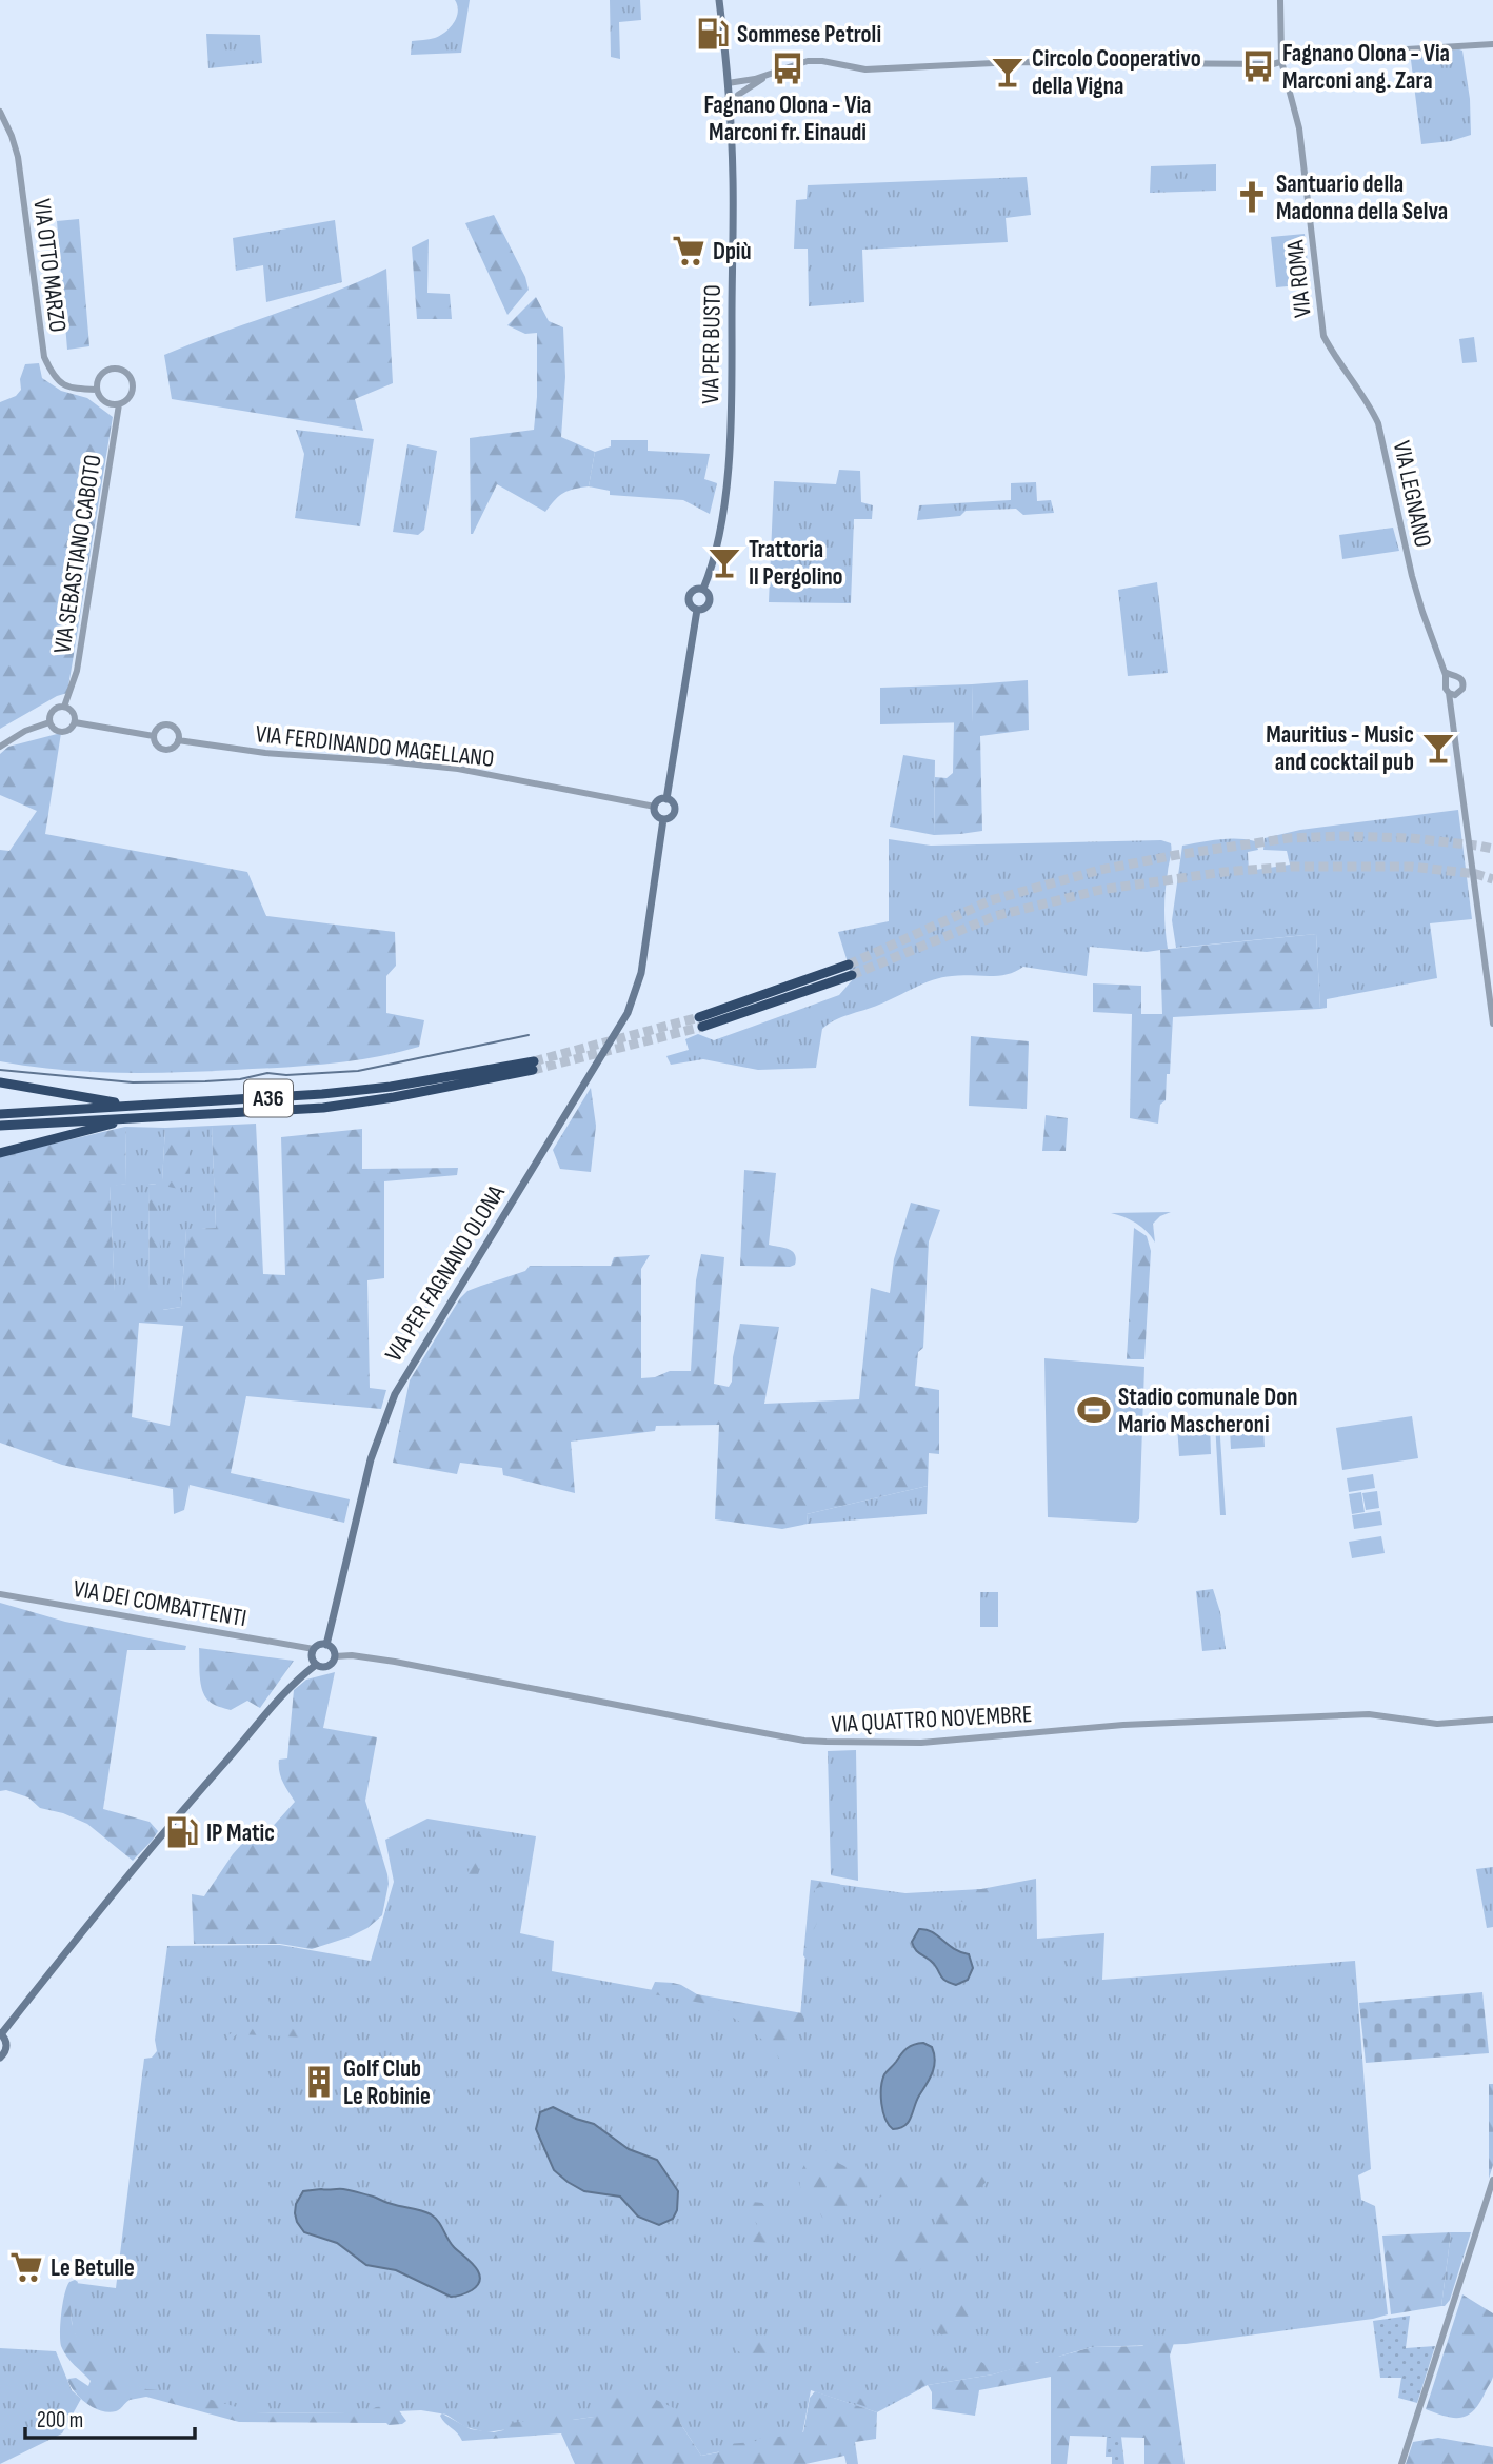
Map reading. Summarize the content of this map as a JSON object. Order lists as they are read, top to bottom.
{
  "streets": {
    "highway": ["A36"],
    "main road": ["VIA PER BUSTO", "VIA PER FAGNANO OLONA"],
    "street": [
      "VIA OTTO MARZO",
      "VIA ROMA",
      "VIA LEGNANO",
      "VIA SEBASTIANO CABOTO",
      "VIA FERDINANDO MAGELLANO",
      "VIA DEI COMBATTENTI",
      "VIA QUATTRO NOVEMBRE"
    ]
  },
  "crossings": [
    ["VIA OTTO MARZO", "VIA SEBASTIANO CABOTO"],
    ["VIA ROMA", "VIA LEGNANO"],
    ["VIA PER BUSTO", "VIA FERDINANDO MAGELLANO"],
    ["VIA PER BUSTO", "VIA PER FAGNANO OLONA"],
    ["VIA SEBASTIANO CABOTO", "VIA FERDINANDO MAGELLANO"],
    ["VIA PER FAGNANO OLONA", "VIA DEI COMBATTENTI"],
    ["VIA PER FAGNANO OLONA", "VIA QUATTRO NOVEMBRE"],
    ["VIA DEI COMBATTENTI", "VIA QUATTRO NOVEMBRE"]
  ],
  "places": {
    "fuel station": ["Sommese Petroli", "IP Matic"],
    "bus stop": ["Fagnano Olona - Via Marconi ang. Zara", "Fagnano Olona - Via Marconi fr. Einaudi"],
    "bar": ["Circolo Cooperativo della Vigna", "Trattoria Il Pergolino", "Mauritius - Music and cocktail pub"],
    "church": ["Santuario della Madonna della Selva"],
    "supermarket": ["Dpiù", "Le Betulle"],
    "sports": ["Stadio comunale Don Mario Mascheroni"],
    "building": ["Golf Club Le Robinie"]
  },
  "scale_bar": "200 m"
}
